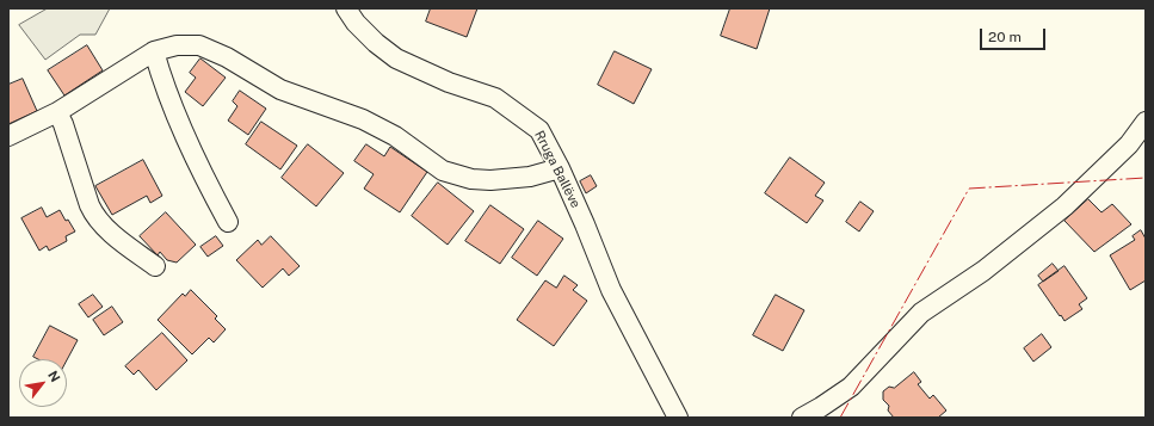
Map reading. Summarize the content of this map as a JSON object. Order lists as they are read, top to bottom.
{
  "streets": {
    "street": ["Rruga Ballëve"]
  },
  "scale_bar": "20 m",
  "north": "top right"
}
